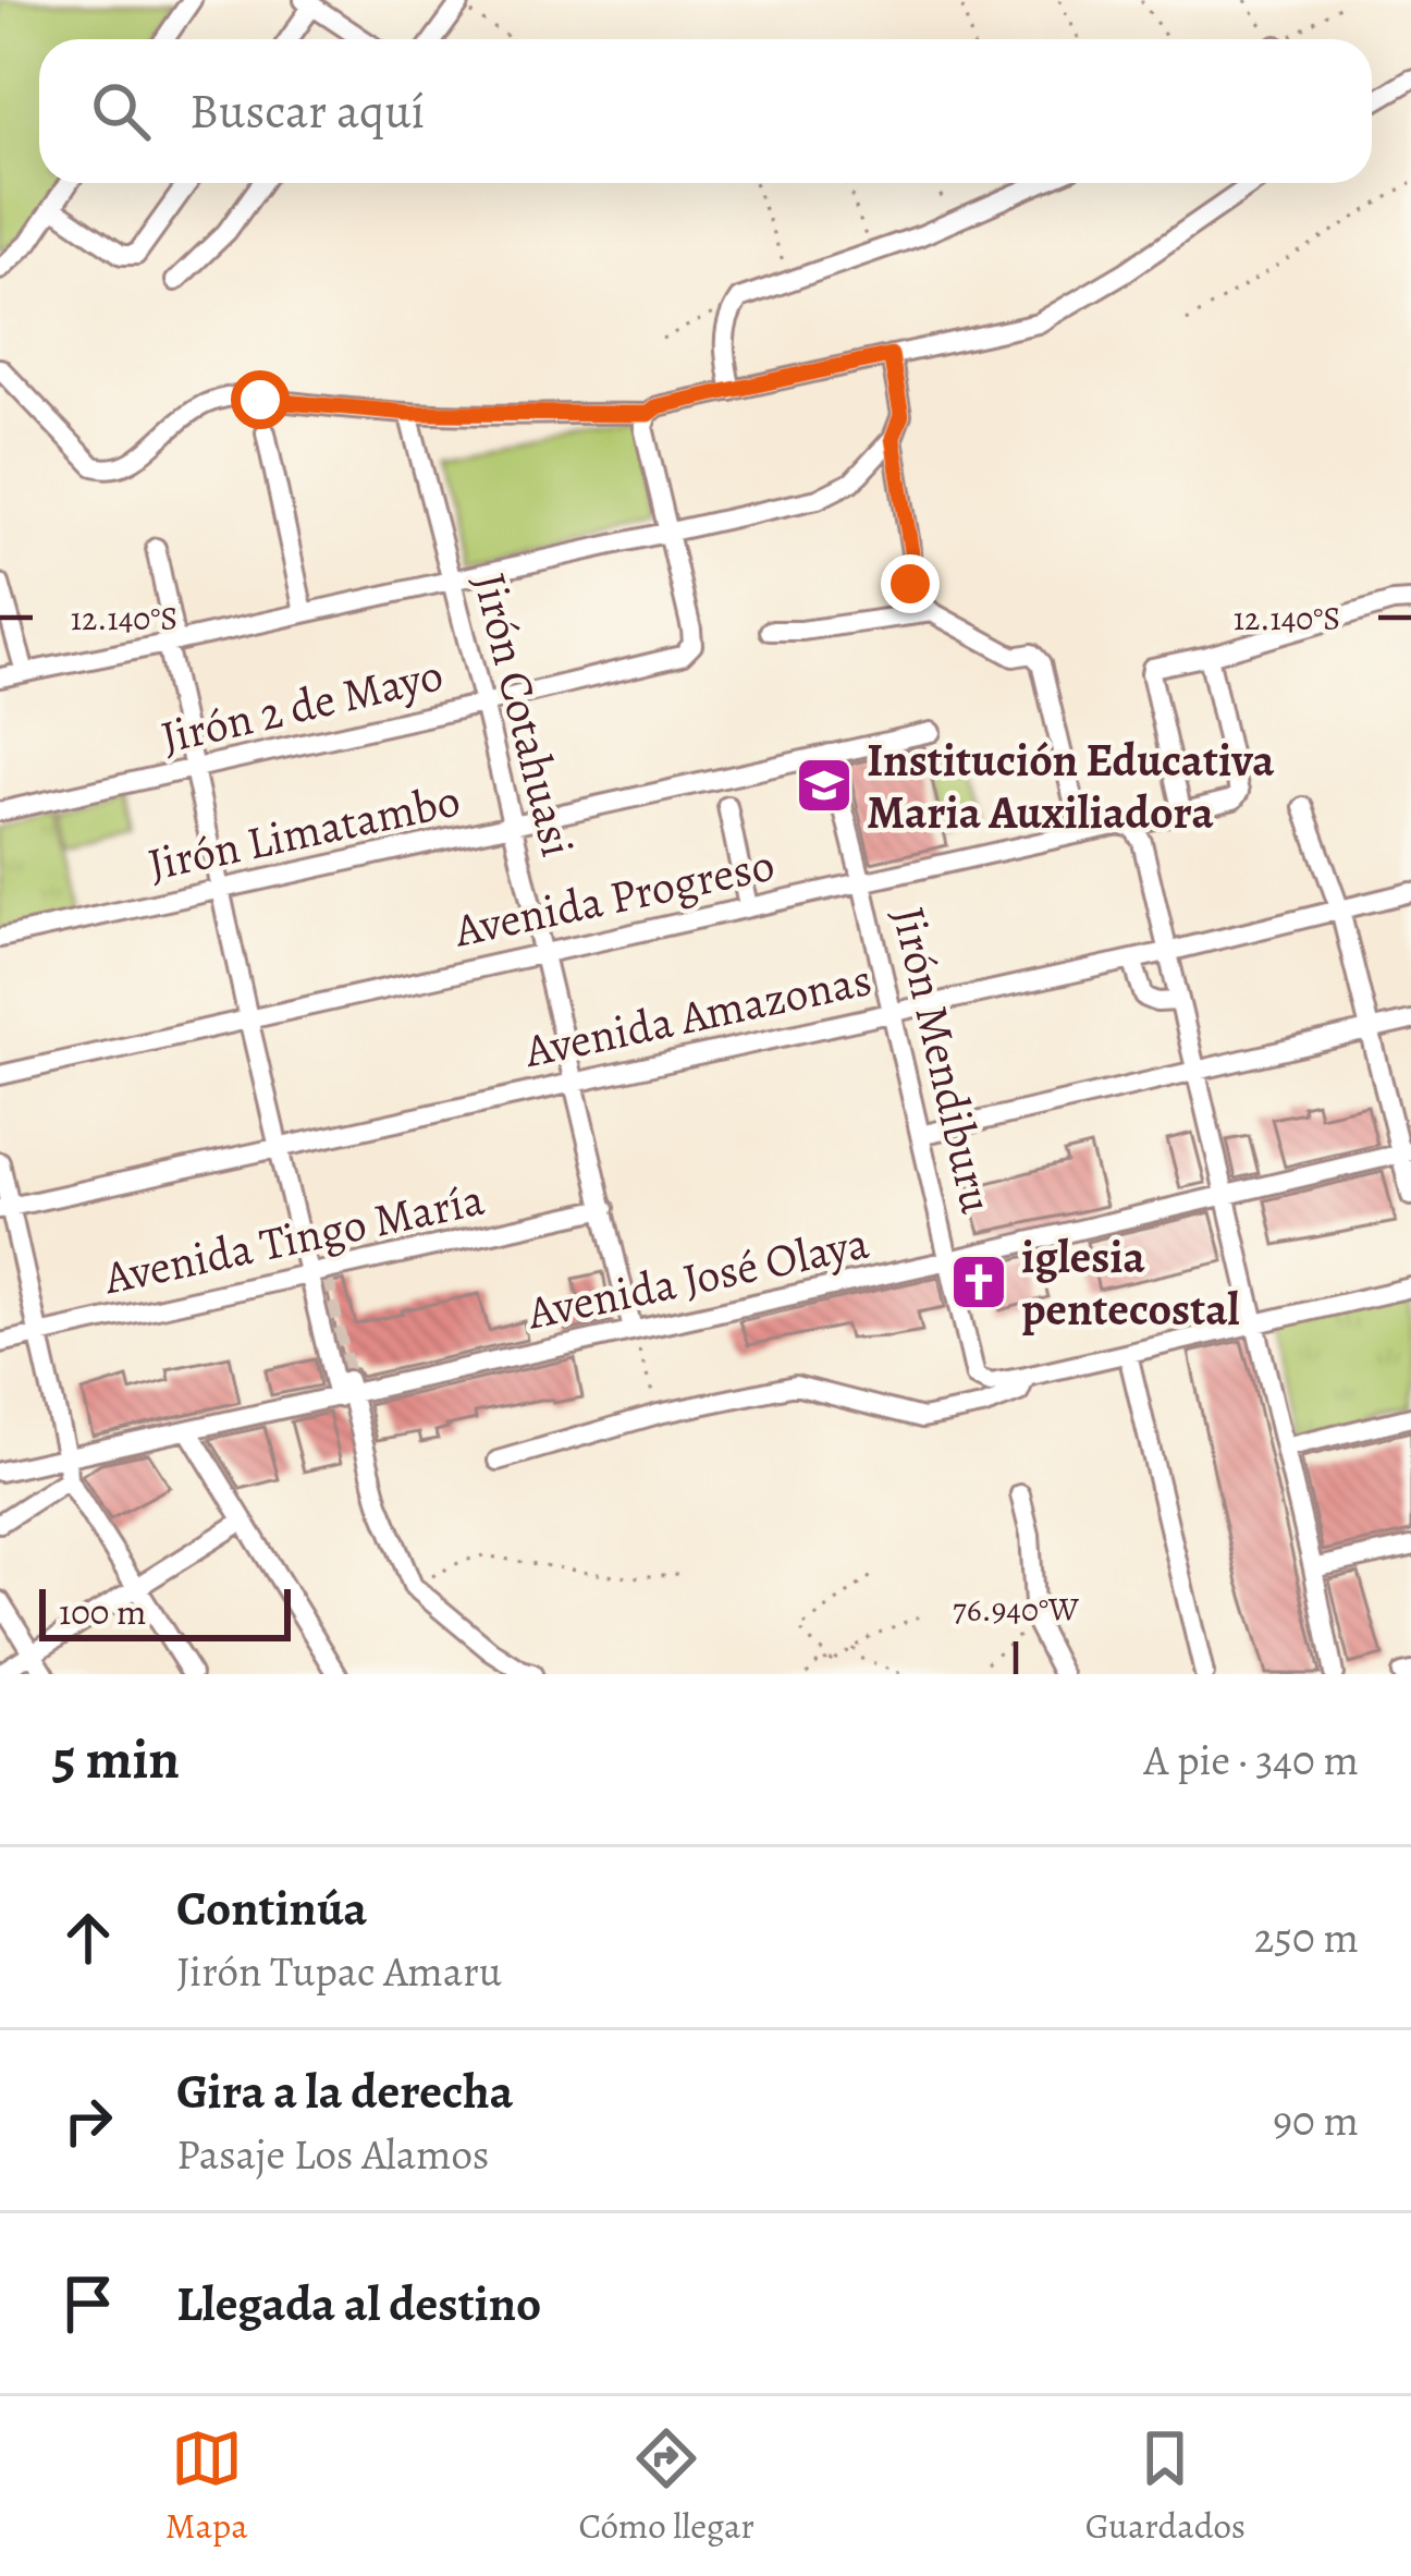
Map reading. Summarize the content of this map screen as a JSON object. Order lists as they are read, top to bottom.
{
  "streets": {
    "street": [
      "Jirón 2 de Mayo",
      "Jirón Cotahuasi",
      "Jirón Limatambo",
      "Avenida Progreso",
      "Avenida Amazonas",
      "Jirón Mendiburu",
      "Avenida Tingo María",
      "Avenida José Olaya"
    ]
  },
  "crossings": [
    ["Jirón 2 de Mayo", "Jirón Cotahuasi"],
    ["Jirón Cotahuasi", "Jirón Limatambo"],
    ["Jirón Cotahuasi", "Avenida Progreso"],
    ["Jirón Cotahuasi", "Avenida Amazonas"],
    ["Jirón Cotahuasi", "Avenida Tingo María"],
    ["Jirón Cotahuasi", "Avenida José Olaya"],
    ["Jirón Limatambo", "Jirón Mendiburu"],
    ["Avenida Progreso", "Jirón Mendiburu"],
    ["Avenida Amazonas", "Jirón Mendiburu"],
    ["Jirón Mendiburu", "Avenida José Olaya"]
  ],
  "places": {
    "school or university": ["Institución Educativa Maria Auxiliadora"],
    "church": ["iglesia pentecostal"]
  },
  "scale_bar": "100 m",
  "page": {
    "search": "Buscar aquí",
    "scale": "100 m",
    "heading": ["5 min", "A pie · 340 m"],
    "list": [
      ["Continúa", "Jirón Tupac Amaru", "250 m"],
      ["Gira a la derecha", "Pasaje Los Alamos", "90 m"],
      "Llegada al destino"
    ],
    "nav": ["Mapa", "Cómo llegar", "Guardados"]
  },
  "coordinates": ["12.140°S", "76.940°W"]
}
